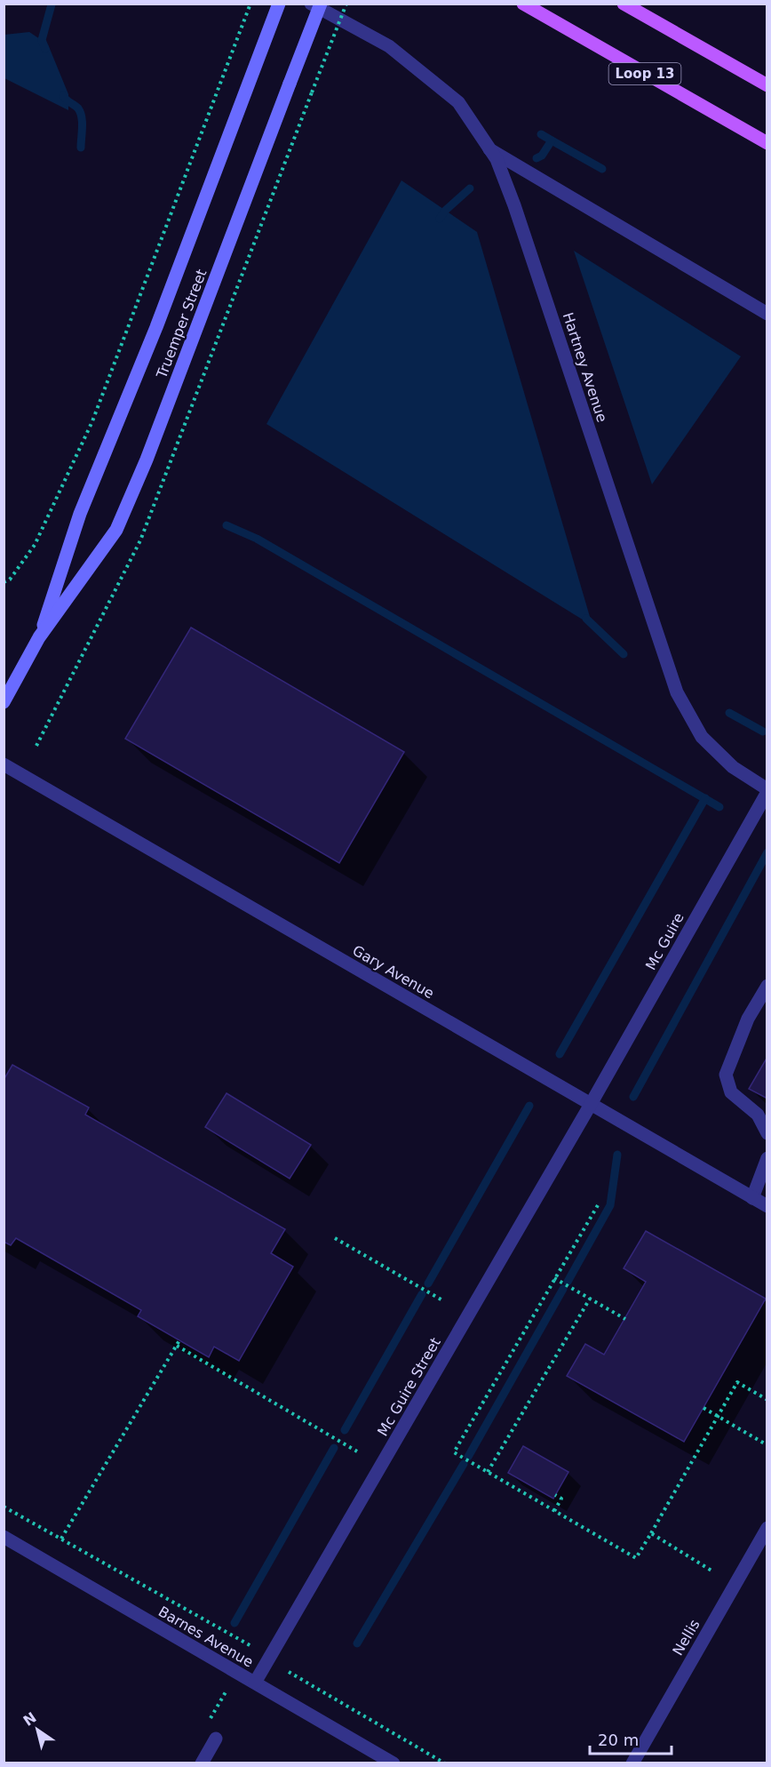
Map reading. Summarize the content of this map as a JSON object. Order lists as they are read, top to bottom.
{
  "streets": {
    "main road": ["Loop 13"],
    "street": [
      "Truemper Street",
      "Hartney Avenue",
      "Mc Guire",
      "Gary Avenue",
      "Mc Guire Street",
      "Barnes Avenue",
      "Nellis"
    ]
  },
  "crossings": [
    ["Hartney Avenue", "Mc Guire"],
    ["Mc Guire", "Gary Avenue"],
    ["Mc Guire", "Mc Guire Street"],
    ["Gary Avenue", "Mc Guire Street"],
    ["Mc Guire Street", "Barnes Avenue"]
  ],
  "scale_bar": "20 m",
  "north": "top left"
}
